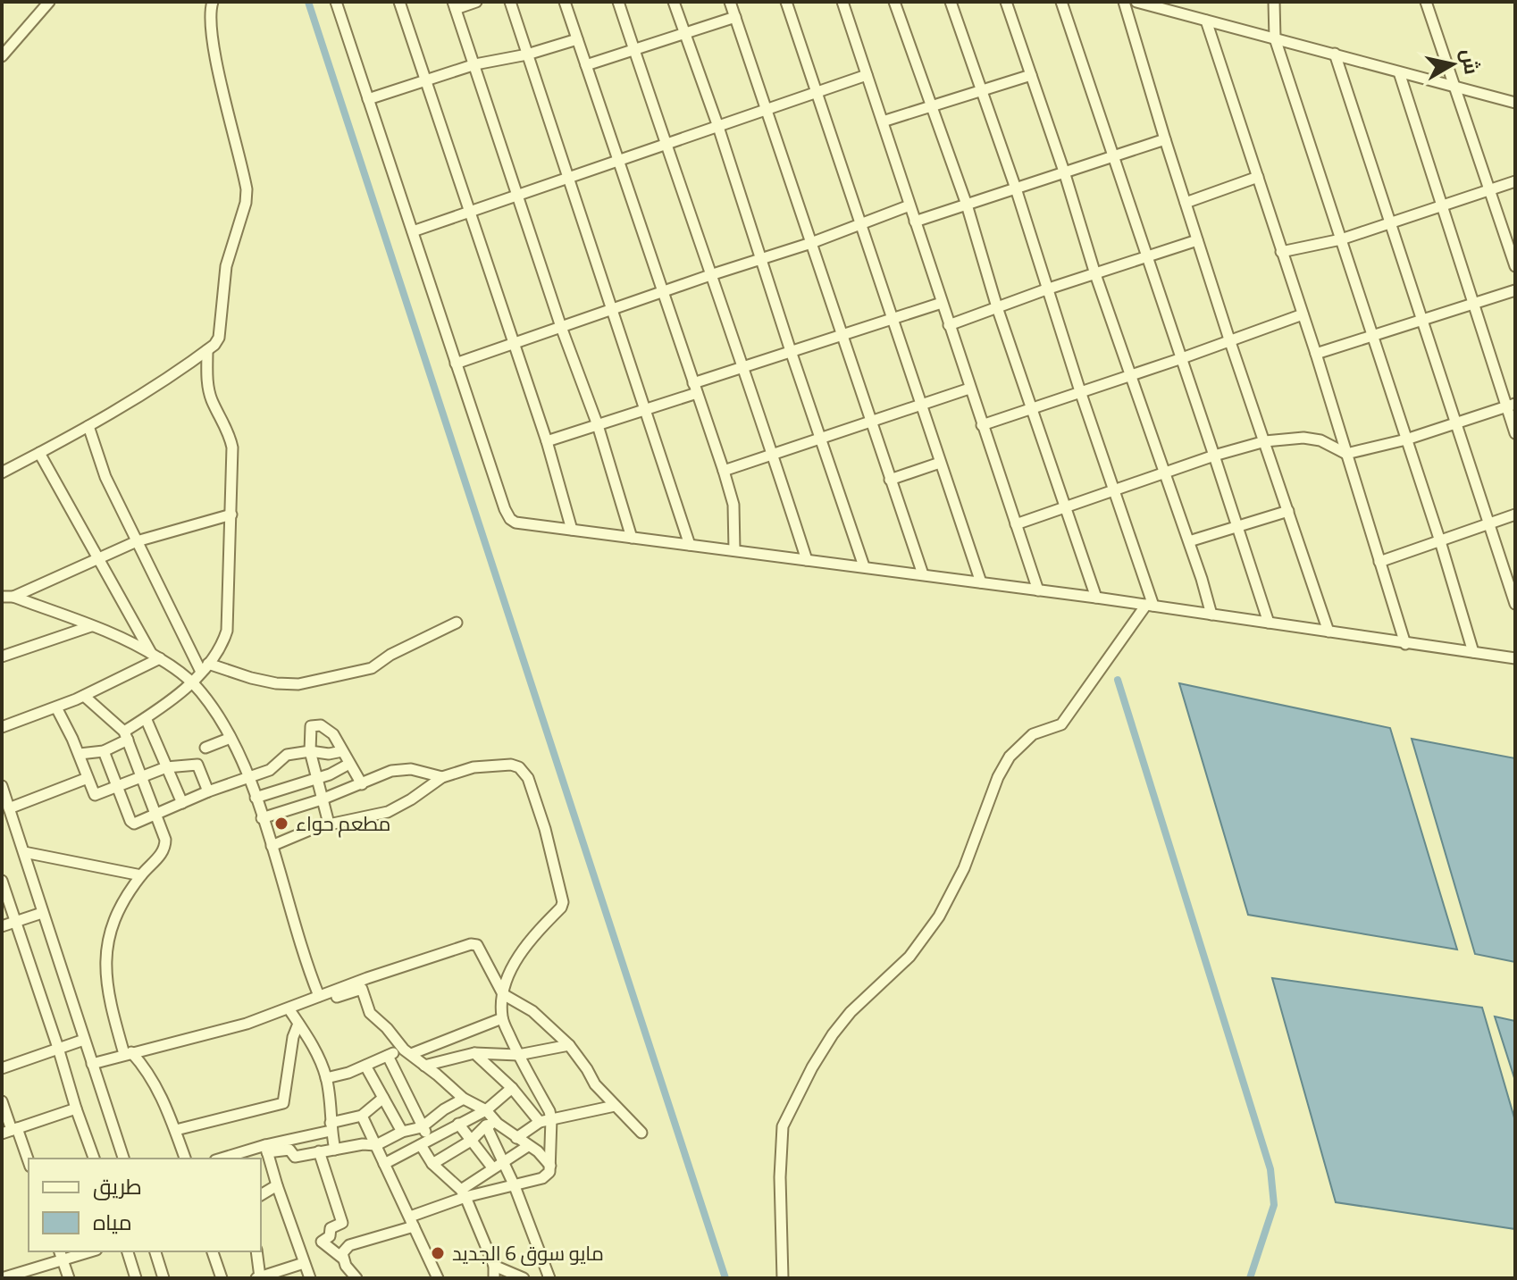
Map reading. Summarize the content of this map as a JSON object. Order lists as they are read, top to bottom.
{
  "places": ["مطعم حواء", "مايو سوق 6 الجديد"],
  "legend": ["طريق", "مياه"],
  "north": "right"
}
